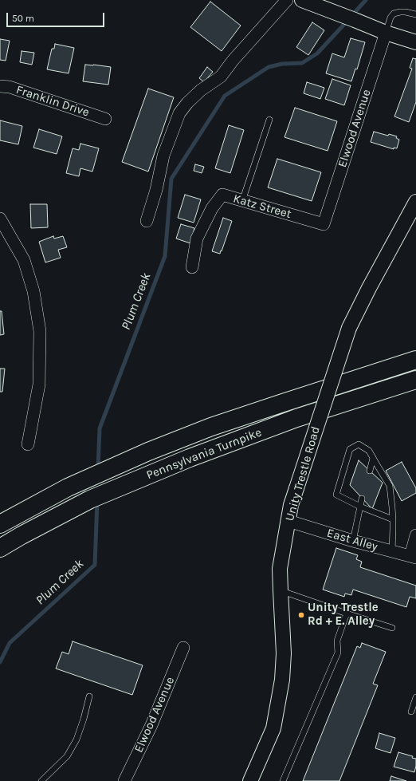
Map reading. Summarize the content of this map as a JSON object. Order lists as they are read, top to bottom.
{
  "streets": {
    "highway": ["Pennsylvania Turnpike"],
    "street": [
      "Franklin Drive",
      "Elwood Avenue",
      "Katz Street",
      "Unity Trestle Road",
      "East Alley"
    ]
  },
  "crossings": [
    ["Elwood Avenue", "Katz Street"],
    ["Unity Trestle Road", "East Alley"]
  ],
  "water": ["Plum Creek"],
  "places": ["Unity Trestle Rd + E. Alley"],
  "scale_bar": "50 m"
}
